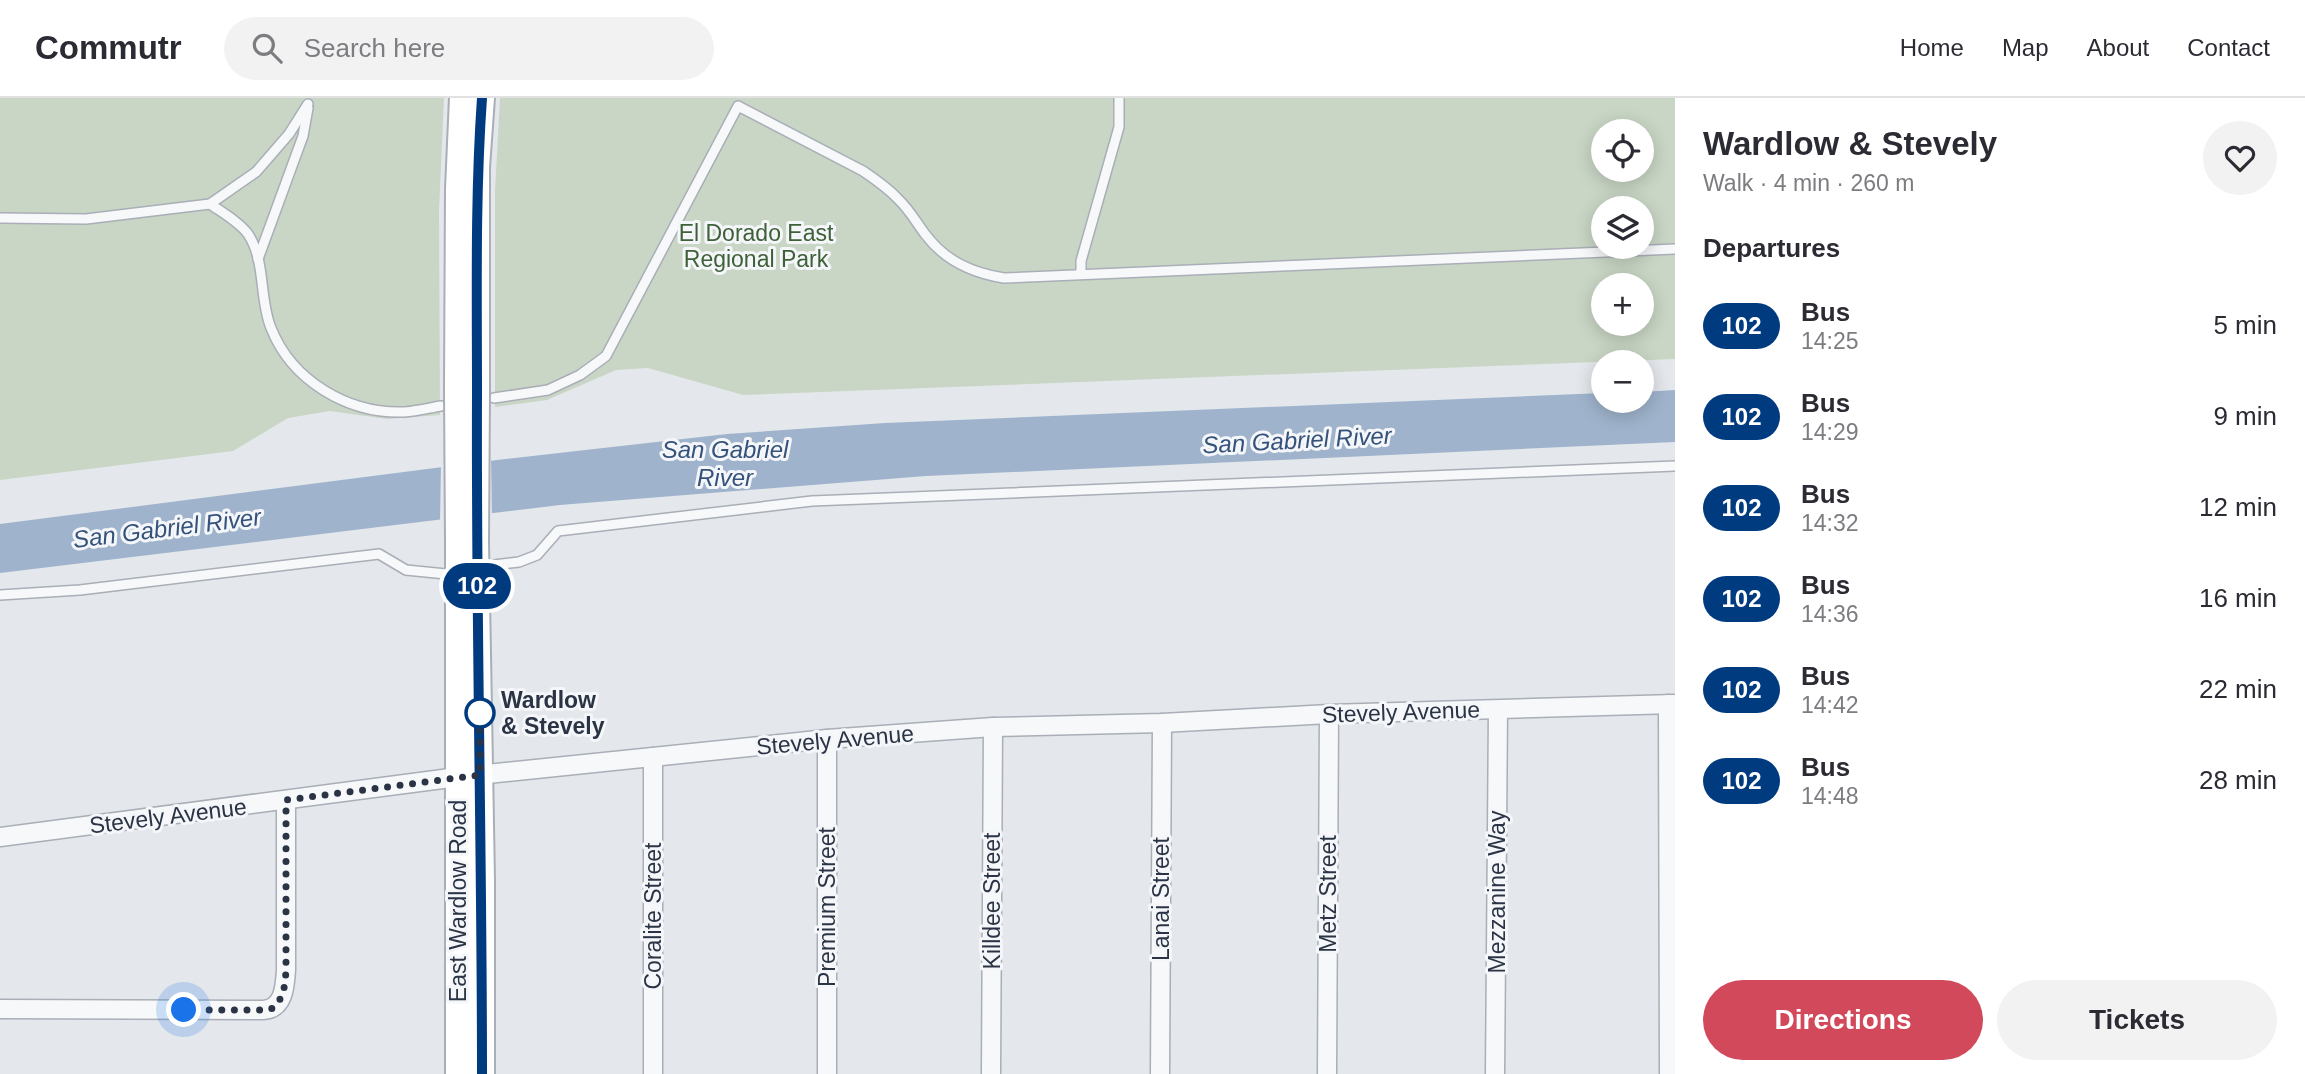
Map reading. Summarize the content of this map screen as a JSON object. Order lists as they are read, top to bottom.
{
  "streets": {
    "main road": ["East Wardlow Road"],
    "street": [
      "Stevely Avenue",
      "Mezzanine Way",
      "Metz Street",
      "Lanai Street",
      "Killdee Street",
      "Premium Street",
      "Coralite Street"
    ]
  },
  "crossings": [
    ["Stevely Avenue", "Mezzanine Way"],
    ["Stevely Avenue", "Metz Street"],
    ["Stevely Avenue", "Lanai Street"],
    ["Stevely Avenue", "East Wardlow Road"],
    ["Stevely Avenue", "Killdee Street"],
    ["Stevely Avenue", "Premium Street"],
    ["Stevely Avenue", "Coralite Street"]
  ],
  "water": ["San Gabriel River"],
  "parks": ["El Dorado East Regional Park"],
  "places": ["Wardlow & Stevely"],
  "lines": ["bus line 102"],
  "page": {
    "header": "Commutr",
    "search": "Search here",
    "nav": [
      "Home",
      "Map",
      "About",
      "Contact"
    ],
    "on_map": "102",
    "heading": [
      ["Wardlow & Stevely", "Walk · 4 min · 260 m"],
      "Departures"
    ],
    "map_buttons": ["+", "−"],
    "list": [
      {
        "mark": "102",
        "name": "Bus",
        "note": "14:25",
        "value": "5 min"
      },
      {
        "mark": "102",
        "name": "Bus",
        "note": "14:29",
        "value": "9 min"
      },
      {
        "mark": "102",
        "name": "Bus",
        "note": "14:32",
        "value": "12 min"
      },
      {
        "mark": "102",
        "name": "Bus",
        "note": "14:36",
        "value": "16 min"
      },
      {
        "mark": "102",
        "name": "Bus",
        "note": "14:42",
        "value": "22 min"
      },
      {
        "mark": "102",
        "name": "Bus",
        "note": "14:48",
        "value": "28 min"
      }
    ],
    "buttons": ["Directions", "Tickets"]
  }
}
